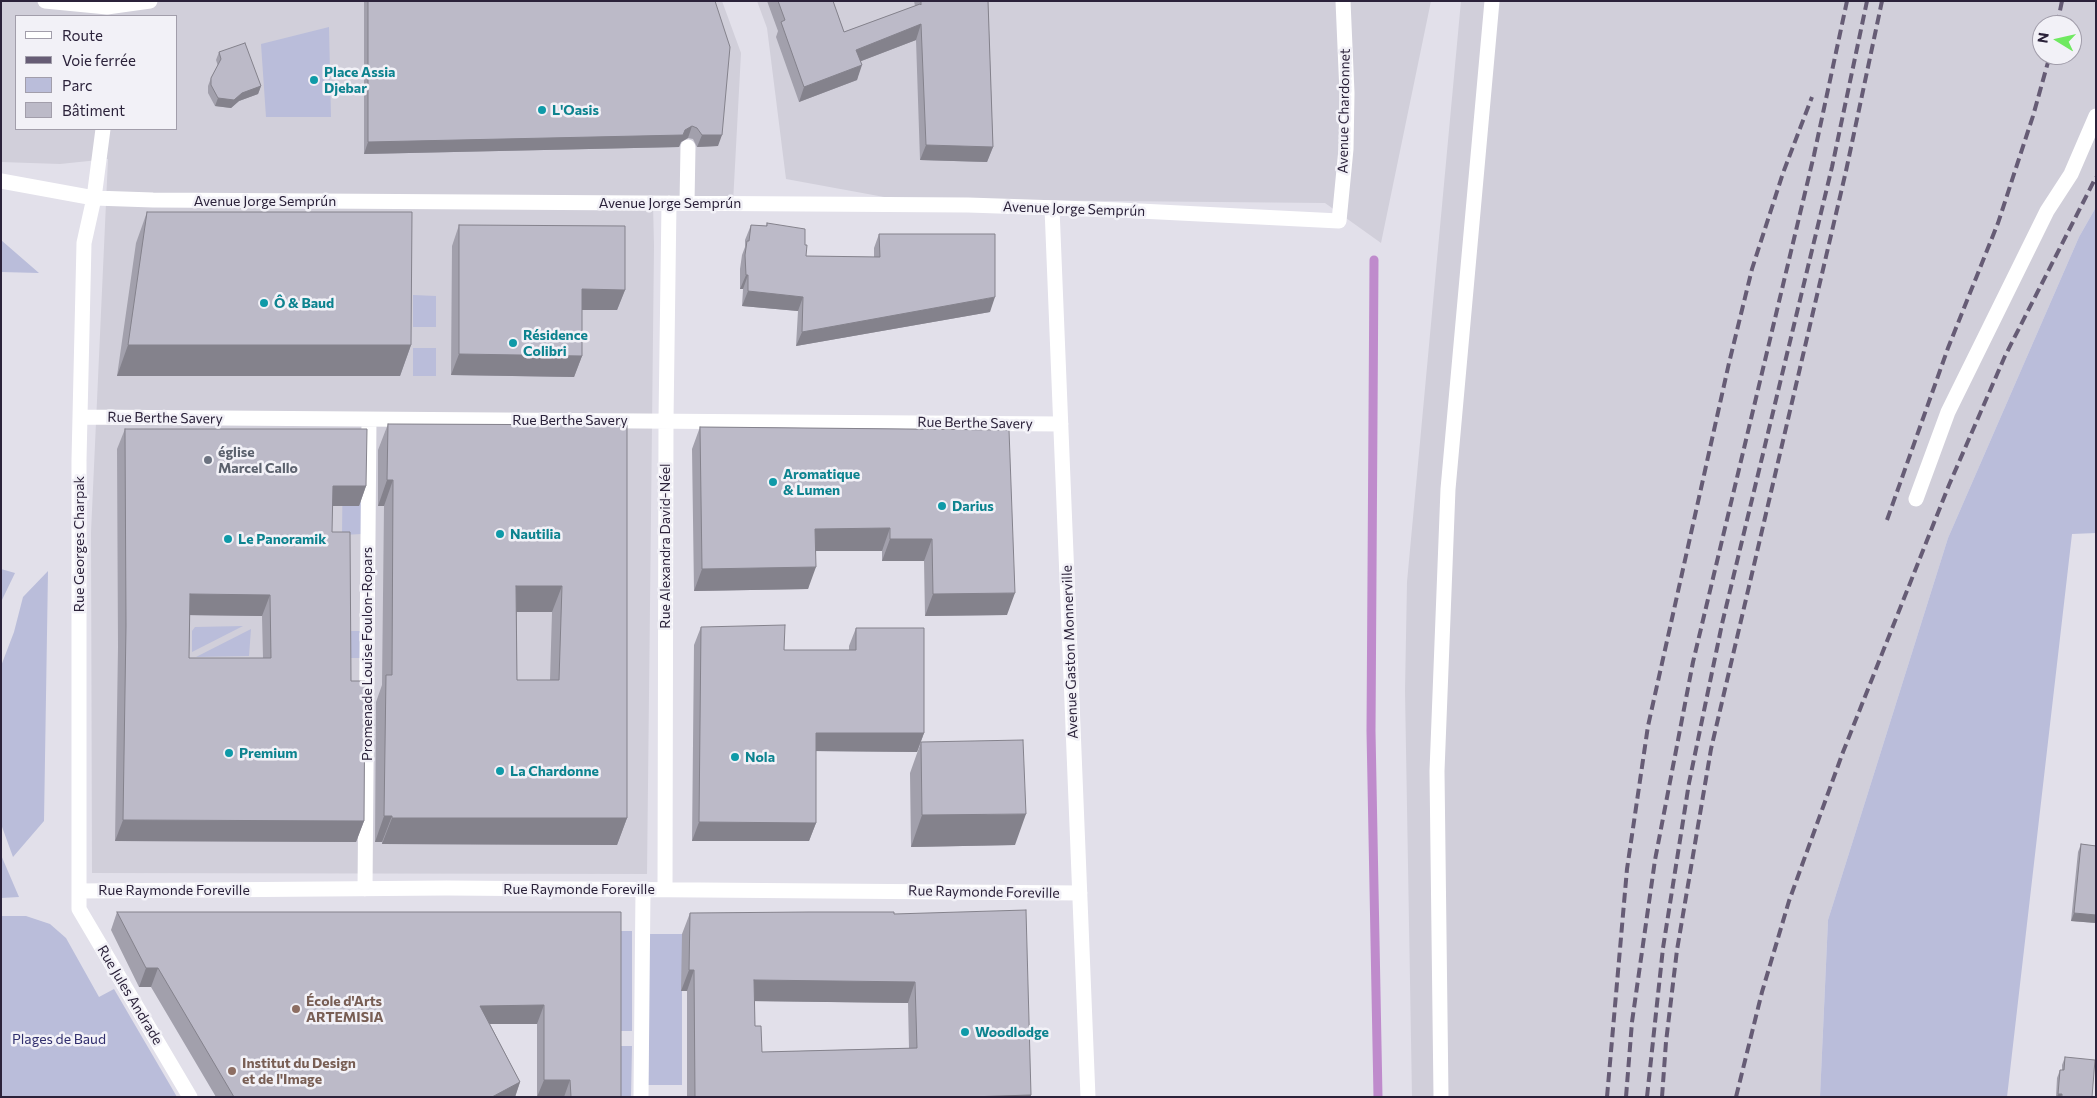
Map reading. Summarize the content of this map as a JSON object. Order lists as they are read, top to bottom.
{
  "streets": {
    "street": [
      "Avenue Chardonnet",
      "Avenue Jorge Semprún",
      "Rue Berthe Savery",
      "Rue Georges Charpak",
      "Rue Alexandra David-Néel",
      "Avenue Gaston Monnerville",
      "Promenade Louise Foulon-Ropars",
      "Rue Raymonde Foreville",
      "Rue Jules Andrade"
    ]
  },
  "crossings": [
    ["Avenue Chardonnet", "Avenue Jorge Semprún"],
    ["Avenue Jorge Semprún", "Rue Georges Charpak"],
    ["Avenue Jorge Semprún", "Rue Alexandra David-Néel"],
    ["Avenue Jorge Semprún", "Avenue Gaston Monnerville"],
    ["Rue Berthe Savery", "Rue Georges Charpak"],
    ["Rue Berthe Savery", "Rue Alexandra David-Néel"],
    ["Rue Berthe Savery", "Avenue Gaston Monnerville"],
    ["Rue Berthe Savery", "Promenade Louise Foulon-Ropars"],
    ["Rue Georges Charpak", "Rue Raymonde Foreville"],
    ["Rue Georges Charpak", "Rue Jules Andrade"],
    ["Rue Alexandra David-Néel", "Rue Raymonde Foreville"],
    ["Avenue Gaston Monnerville", "Rue Raymonde Foreville"],
    ["Promenade Louise Foulon-Ropars", "Rue Raymonde Foreville"],
    ["Rue Raymonde Foreville", "Rue Jules Andrade"]
  ],
  "parks": ["Plages de Baud"],
  "places": [
    "Place Assia Djebar",
    "L'Oasis",
    "Ô & Baud",
    "Résidence Colibri",
    "église Marcel Callo",
    "Aromatique & Lumen",
    "Darius",
    "Nautilia",
    "Le Panoramik",
    "Premium",
    "Nola",
    "La Chardonne",
    "École d'Arts ARTEMISIA",
    "Woodlodge",
    "Institut du Design et de l'Image"
  ],
  "legend": [
    "Route",
    "Voie ferrée",
    "Parc",
    "Bâtiment"
  ],
  "north": "left"
}
